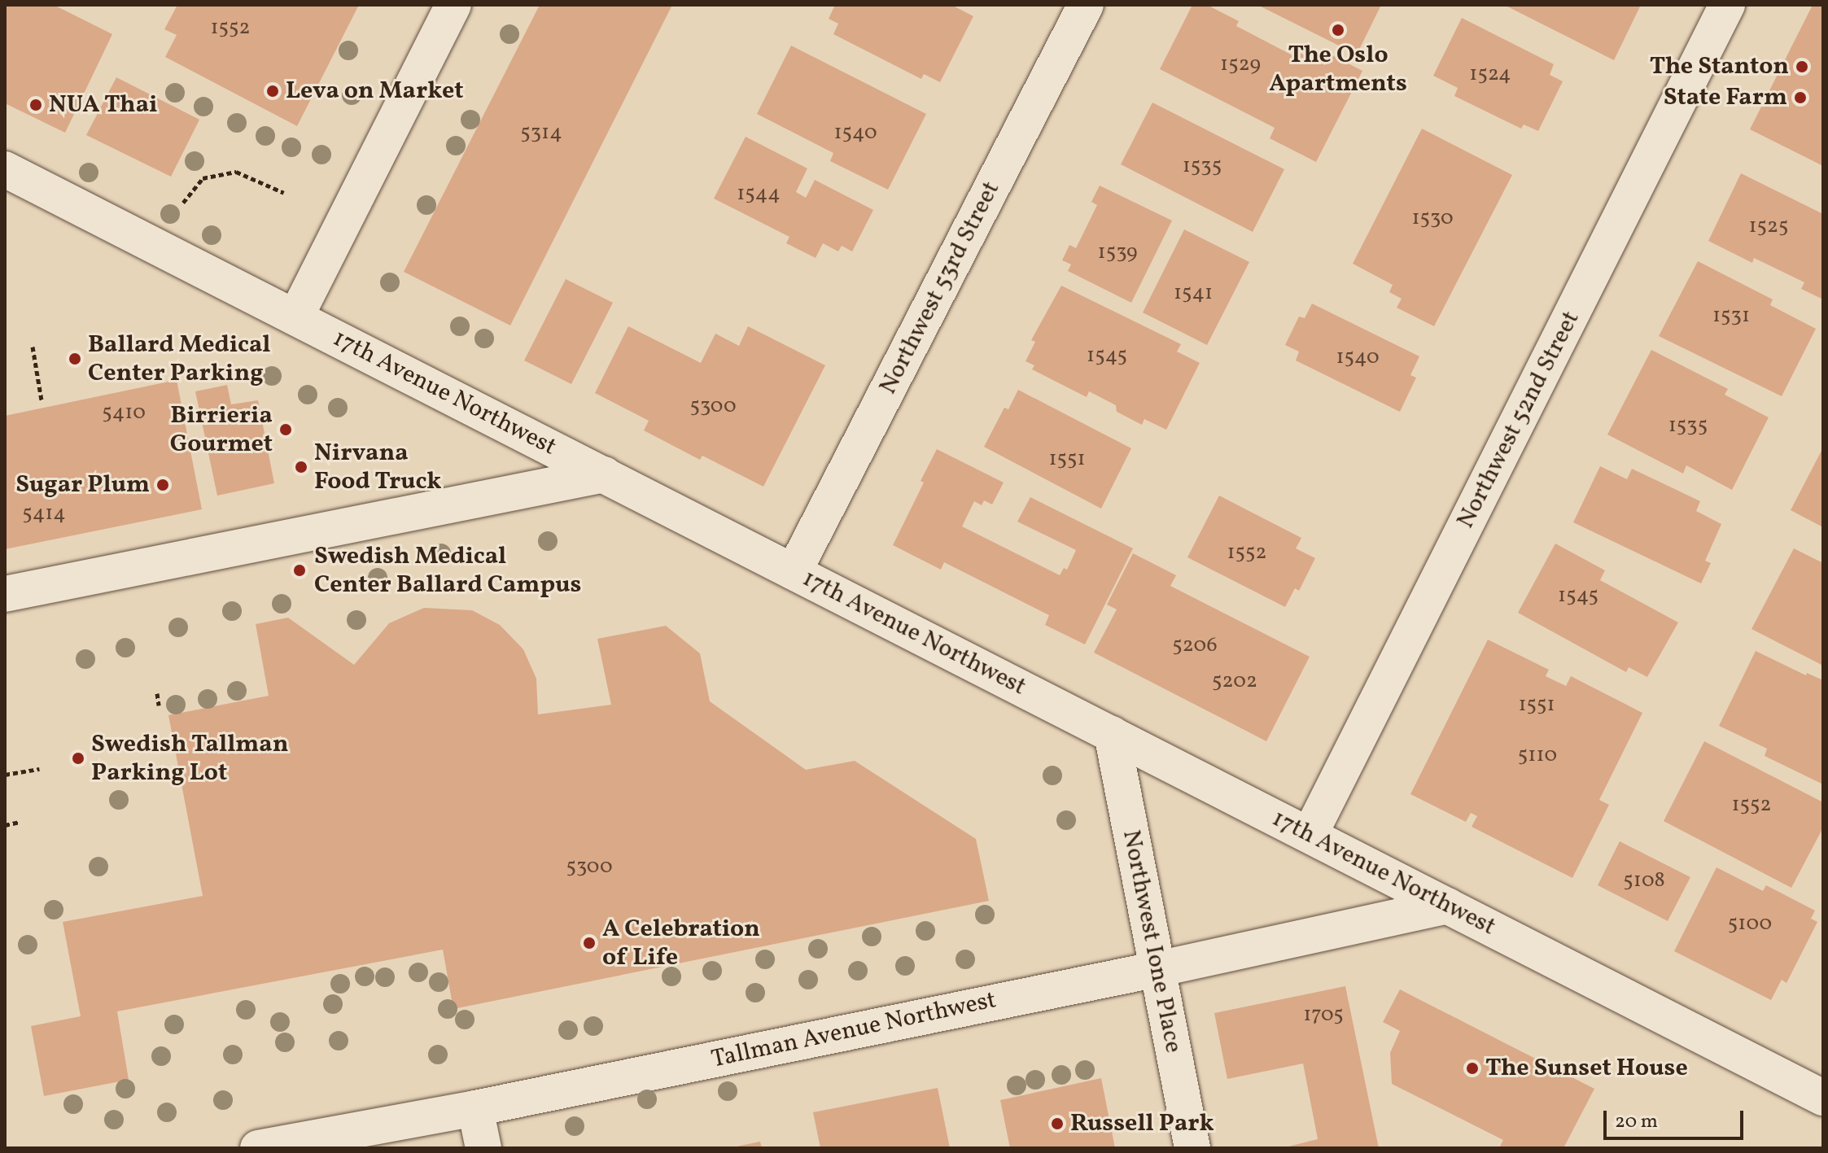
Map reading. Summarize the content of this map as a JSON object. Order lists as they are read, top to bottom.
{
  "streets": {
    "street": [
      "Northwest 53rd Street",
      "17th Avenue Northwest",
      "Northwest 52nd Street",
      "Northwest Ione Place",
      "Tallman Avenue Northwest"
    ]
  },
  "crossings": [
    ["Northwest 53rd Street", "17th Avenue Northwest"],
    ["17th Avenue Northwest", "Northwest 52nd Street"],
    ["17th Avenue Northwest", "Northwest Ione Place"],
    ["17th Avenue Northwest", "Tallman Avenue Northwest"],
    ["Northwest Ione Place", "Tallman Avenue Northwest"]
  ],
  "places": [
    "The Oslo Apartments",
    "The Stanton",
    "Leva on Market",
    "State Farm",
    "NUA Thai",
    "Ballard Medical Center Parking",
    "Birrieria Gourmet",
    "Nirvana Food Truck",
    "Sugar Plum",
    "Swedish Medical Center Ballard Campus",
    "Swedish Tallman Parking Lot",
    "A Celebration of Life",
    "The Sunset House",
    "Russell Park"
  ],
  "house_numbers": [
    "1552",
    "1529",
    "1524",
    "5314",
    "1540",
    "1535",
    "1544",
    "1530",
    "1525",
    "1539",
    "1541",
    "1531",
    "1545",
    "1540",
    "5300",
    "5410",
    "1535",
    "1551",
    "5414",
    "1552",
    "1545",
    "5206",
    "5202",
    "1551",
    "5110",
    "1552",
    "5300",
    "5108",
    "5100",
    "1705"
  ],
  "scale_bar": "20 m"
}
